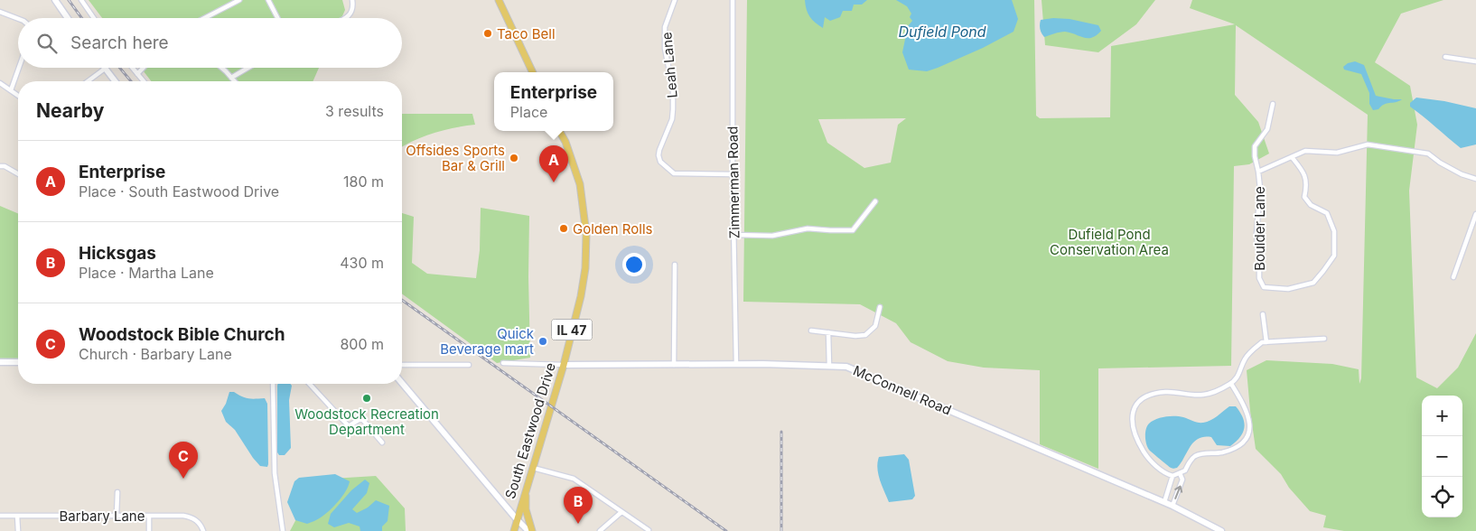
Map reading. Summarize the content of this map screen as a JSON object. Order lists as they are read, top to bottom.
{
  "streets": {
    "main road": ["IL 47", "South Eastwood Drive"],
    "street": [
      "Leah Lane",
      "Zimmerman Road",
      "Boulder Lane",
      "McConnell Road",
      "Barbary Lane"
    ]
  },
  "crossings": [
    ["Leah Lane", "Zimmerman Road"],
    ["Zimmerman Road", "McConnell Road"],
    ["McConnell Road", "South Eastwood Drive"]
  ],
  "water": ["Dufield Pond"],
  "parks": ["Dufield Pond Conservation Area"],
  "places": [
    "Taco Bell",
    "Offsides Sports Bar & Grill",
    "Golden Rolls",
    "Quick Beverage mart",
    "Woodstock Recreation Department"
  ],
  "page": {
    "search": "Search here",
    "popup": ["Enterprise", "Place"],
    "heading": ["Nearby", "3 results"],
    "list": [
      {
        "mark": "A",
        "name": "Enterprise",
        "note": "Place · South Eastwood Drive",
        "value": "180 m"
      },
      {
        "mark": "B",
        "name": "Hicksgas",
        "note": "Place · Martha Lane",
        "value": "430 m"
      },
      {
        "mark": "C",
        "name": "Woodstock Bible Church",
        "note": "Church · Barbary Lane",
        "value": "800 m"
      }
    ],
    "pins": ["A", "C", "B"],
    "map_buttons": ["+", "−"]
  }
}
